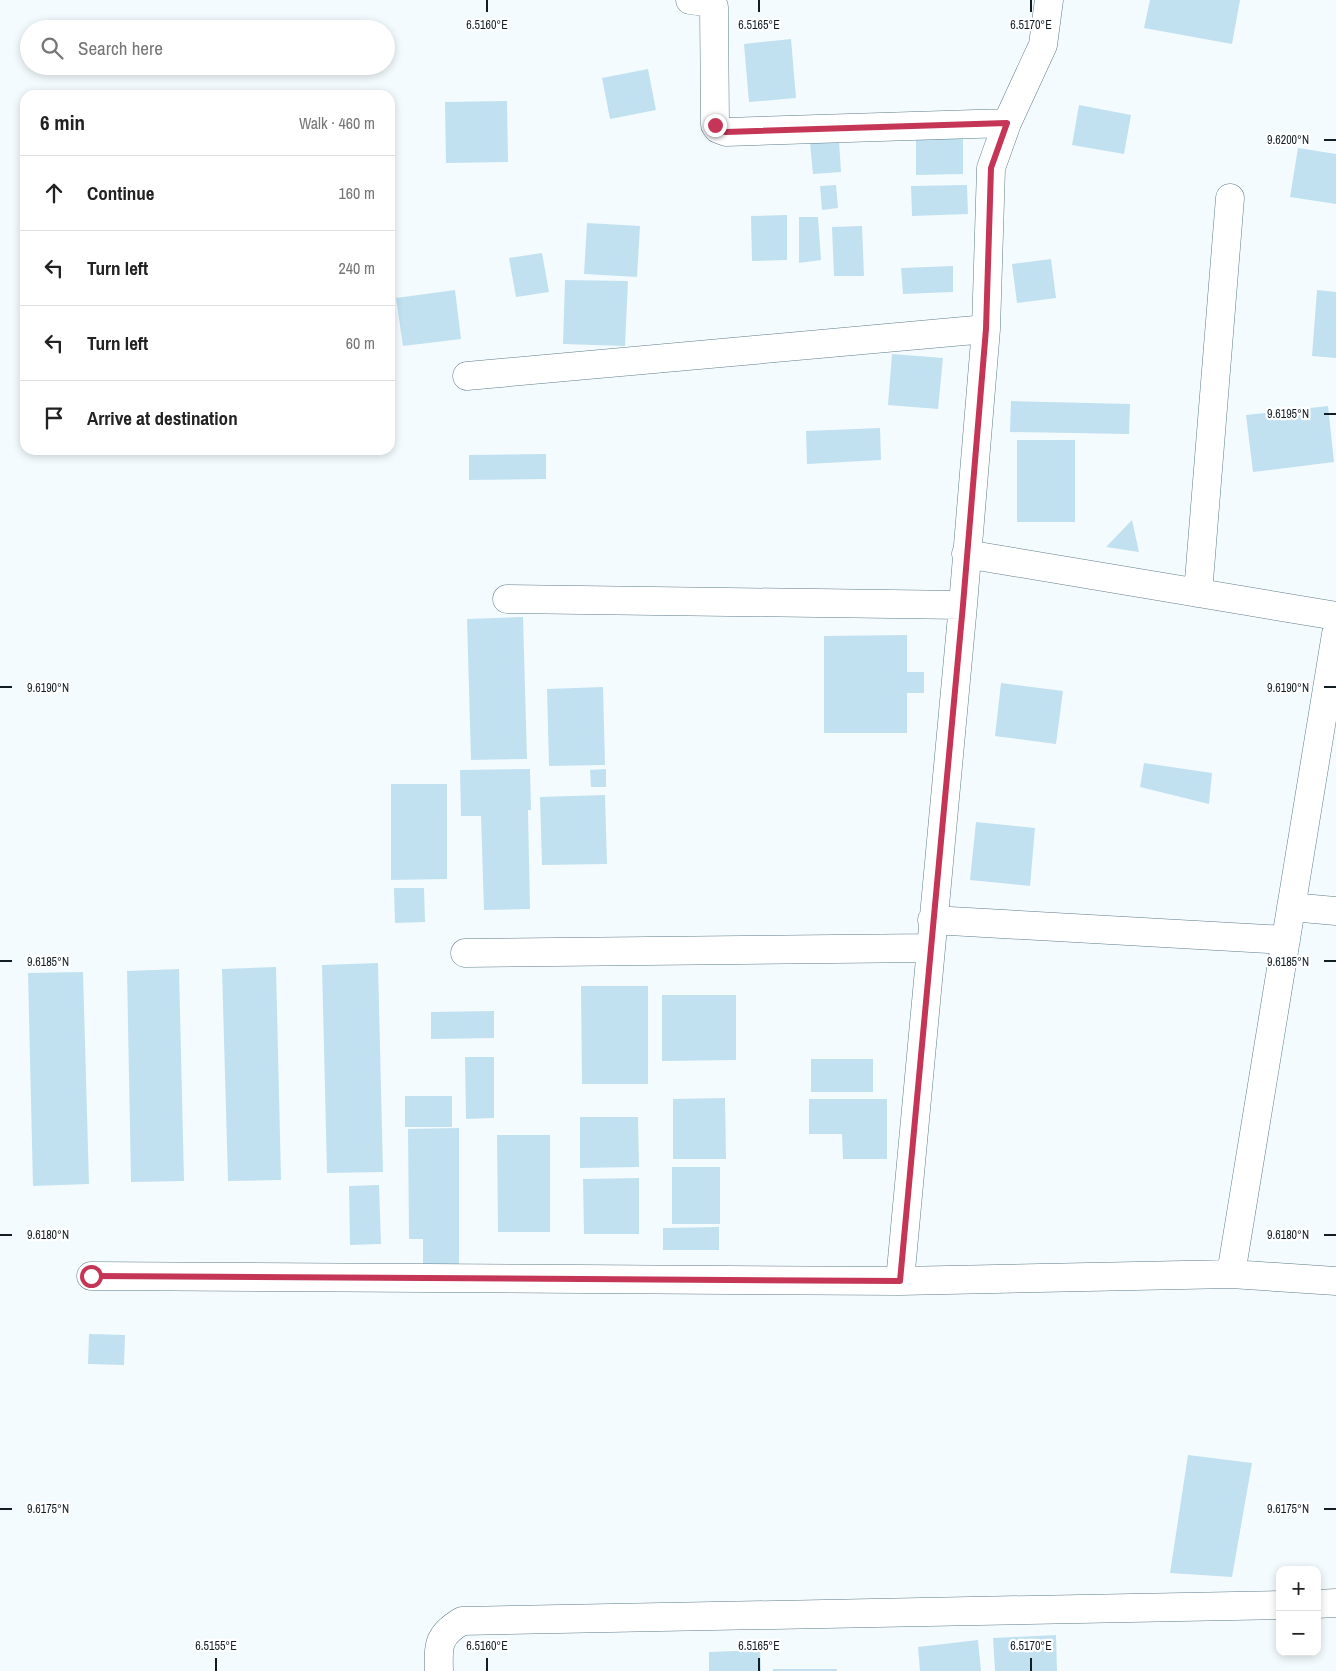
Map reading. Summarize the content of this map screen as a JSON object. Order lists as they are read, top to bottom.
{
  "page": {
    "search": "Search here",
    "heading": ["6 min", "Walk · 460 m"],
    "list": [
      ["Continue", "160 m"],
      ["Turn left", "240 m"],
      ["Turn left", "60 m"],
      "Arrive at destination"
    ],
    "map_buttons": ["+", "−"]
  },
  "coordinates": [
    "6.5160°E",
    "6.5165°E",
    "6.5170°E",
    "9.6200°N",
    "9.6195°N",
    "9.6190°N",
    "9.6185°N",
    "9.6180°N",
    "9.6175°N",
    "6.5155°E"
  ]
}
